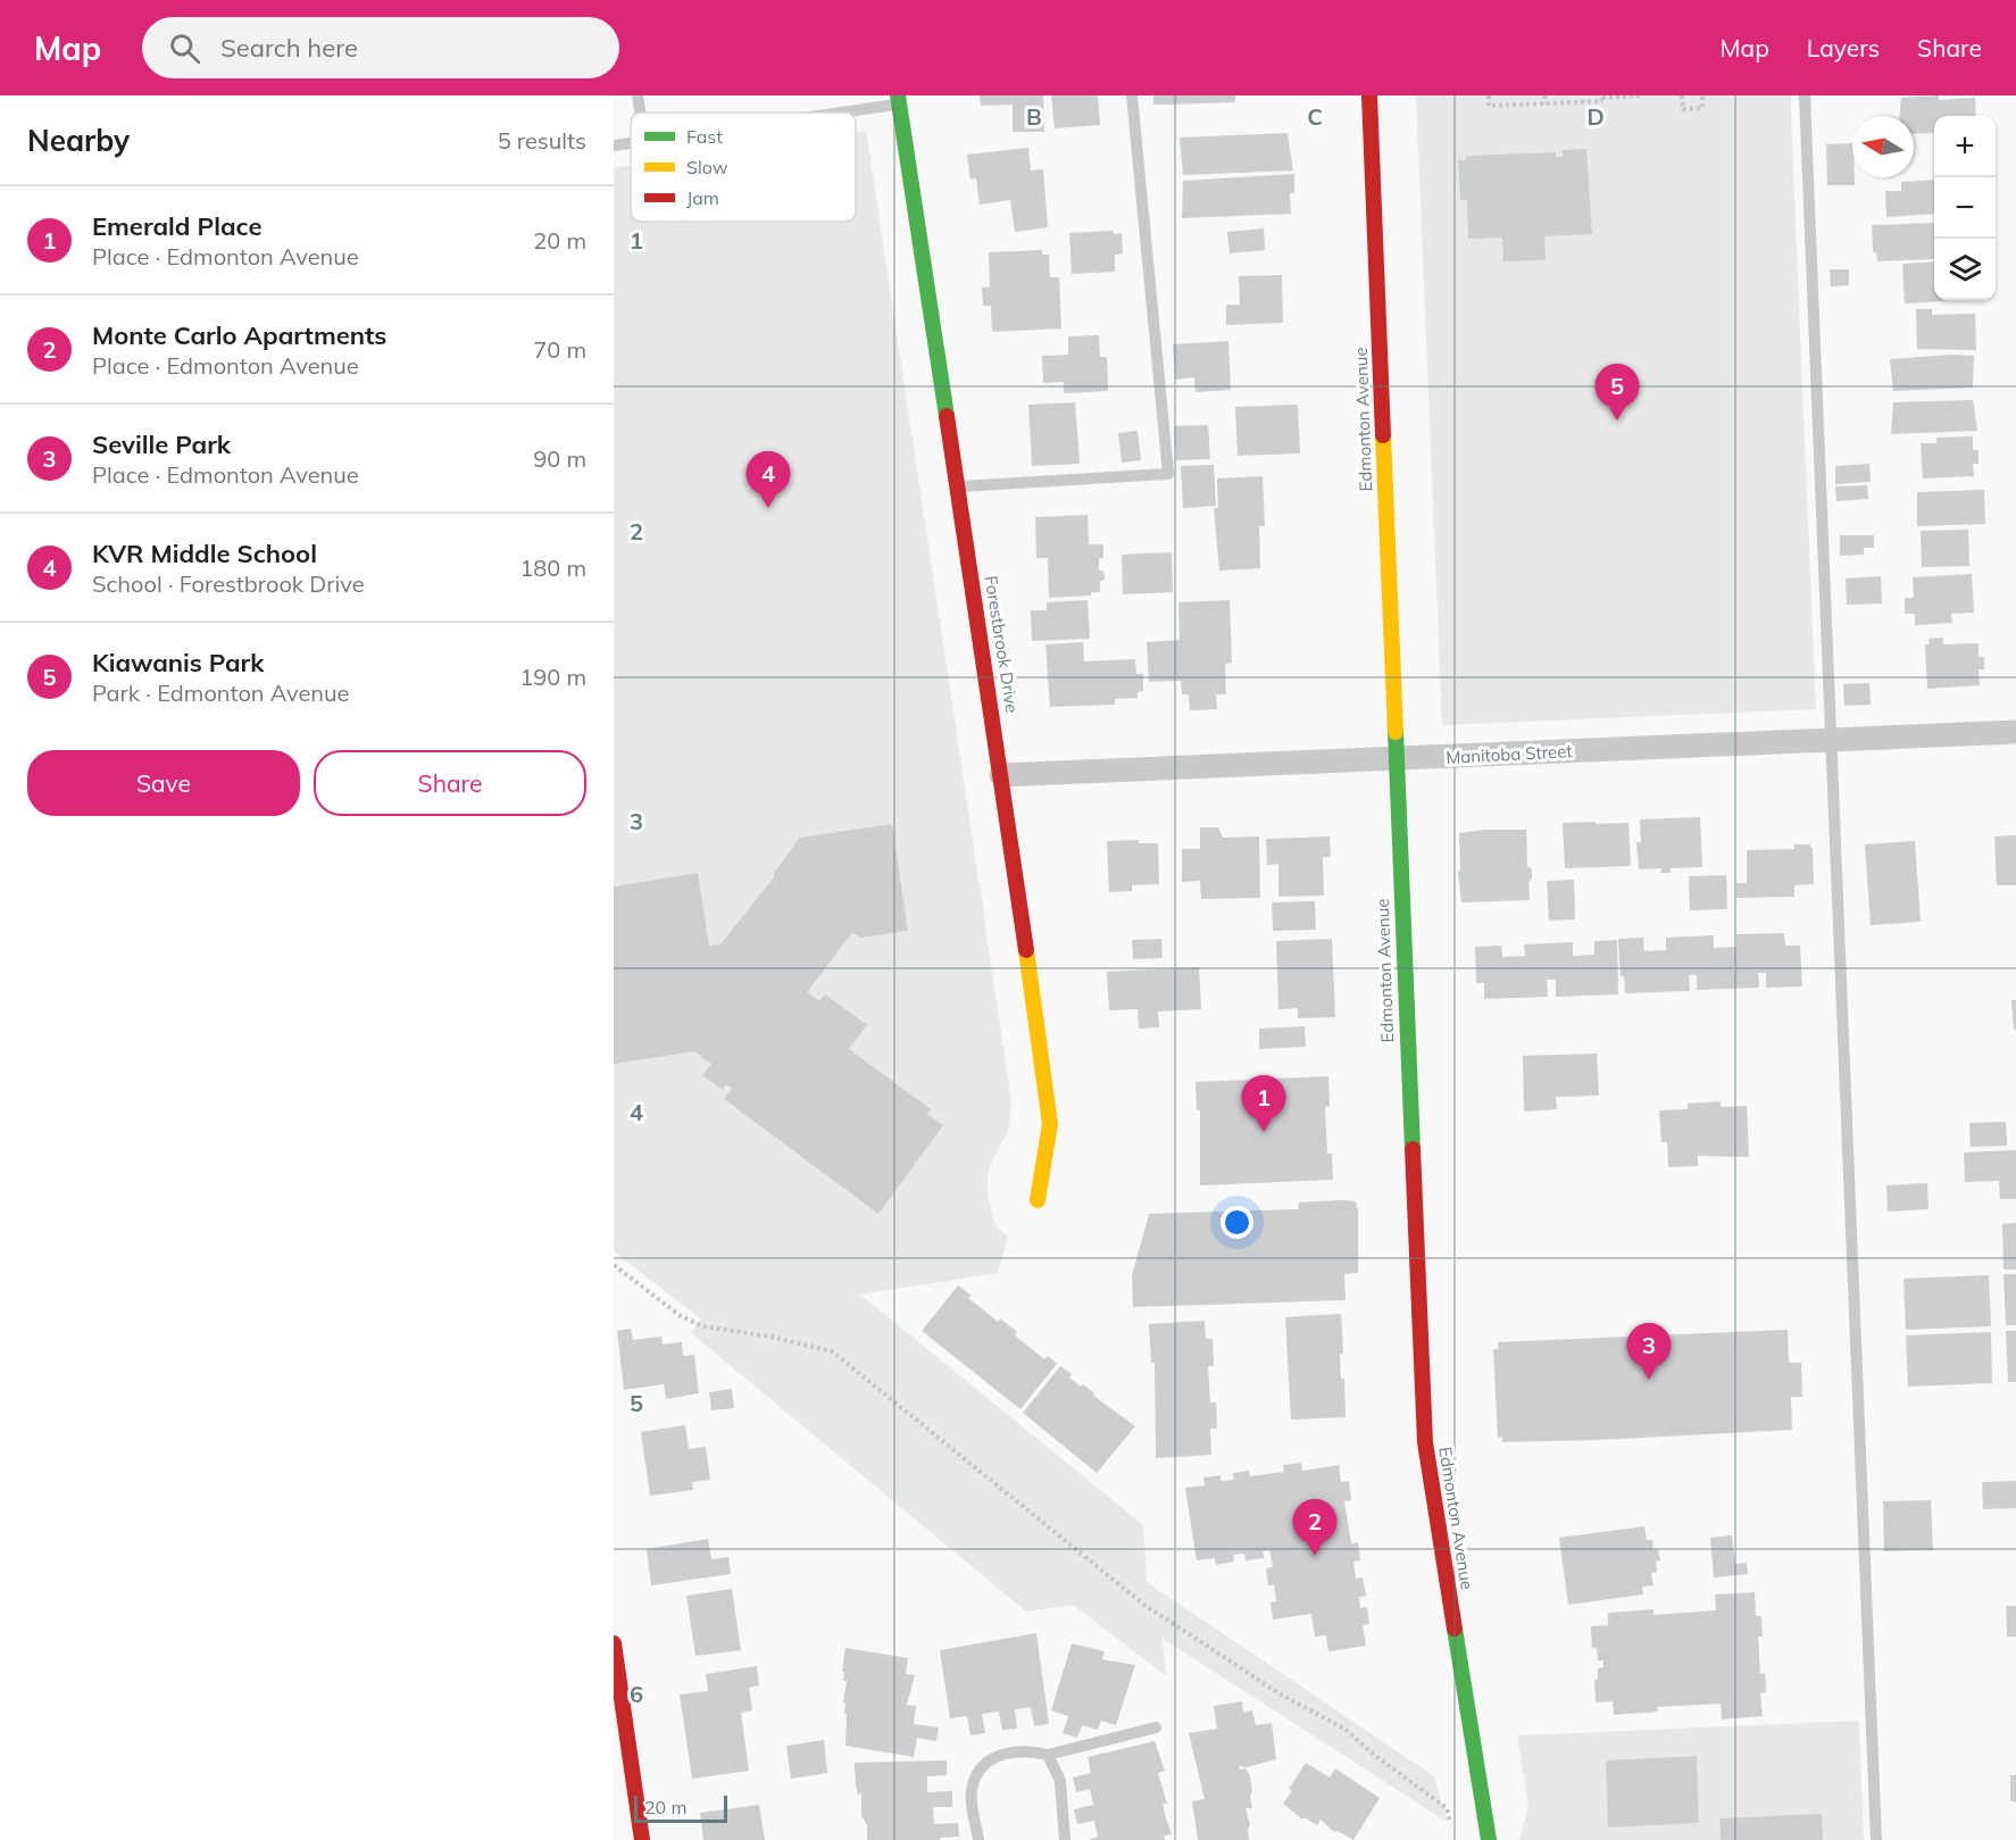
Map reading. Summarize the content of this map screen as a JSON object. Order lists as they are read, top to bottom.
{
  "streets": {
    "street": ["Edmonton Avenue", "Forestbrook Drive", "Manitoba Street"]
  },
  "crossings": [
    ["Edmonton Avenue", "Manitoba Street"],
    ["Forestbrook Drive", "Manitoba Street"]
  ],
  "legend": ["Fast", "Slow", "Jam"],
  "scale_bar": "20 m",
  "north": "left",
  "page": {
    "header": "Map",
    "search": "Search here",
    "nav": ["Map", "Layers", "Share"],
    "heading": ["Nearby", "5 results"],
    "map_buttons": ["+", "−"],
    "list": [
      {
        "mark": "1",
        "name": "Emerald Place",
        "note": "Place · Edmonton Avenue",
        "value": "20 m"
      },
      {
        "mark": "2",
        "name": "Monte Carlo Apartments",
        "note": "Place · Edmonton Avenue",
        "value": "70 m"
      },
      {
        "mark": "3",
        "name": "Seville Park",
        "note": "Place · Edmonton Avenue",
        "value": "90 m"
      },
      {
        "mark": "4",
        "name": "KVR Middle School",
        "note": "School · Forestbrook Drive",
        "value": "180 m"
      },
      {
        "mark": "5",
        "name": "Kiawanis Park",
        "note": "Park · Edmonton Avenue",
        "value": "190 m"
      }
    ],
    "pins": [
      "5",
      "4",
      "1",
      "3",
      "2"
    ],
    "buttons": ["Save", "Share"],
    "scale": "20 m"
  },
  "grid": {
    "columns": ["B", "C", "D"],
    "rows": [
      "1",
      "2",
      "3",
      "4",
      "5",
      "6"
    ]
  }
}
